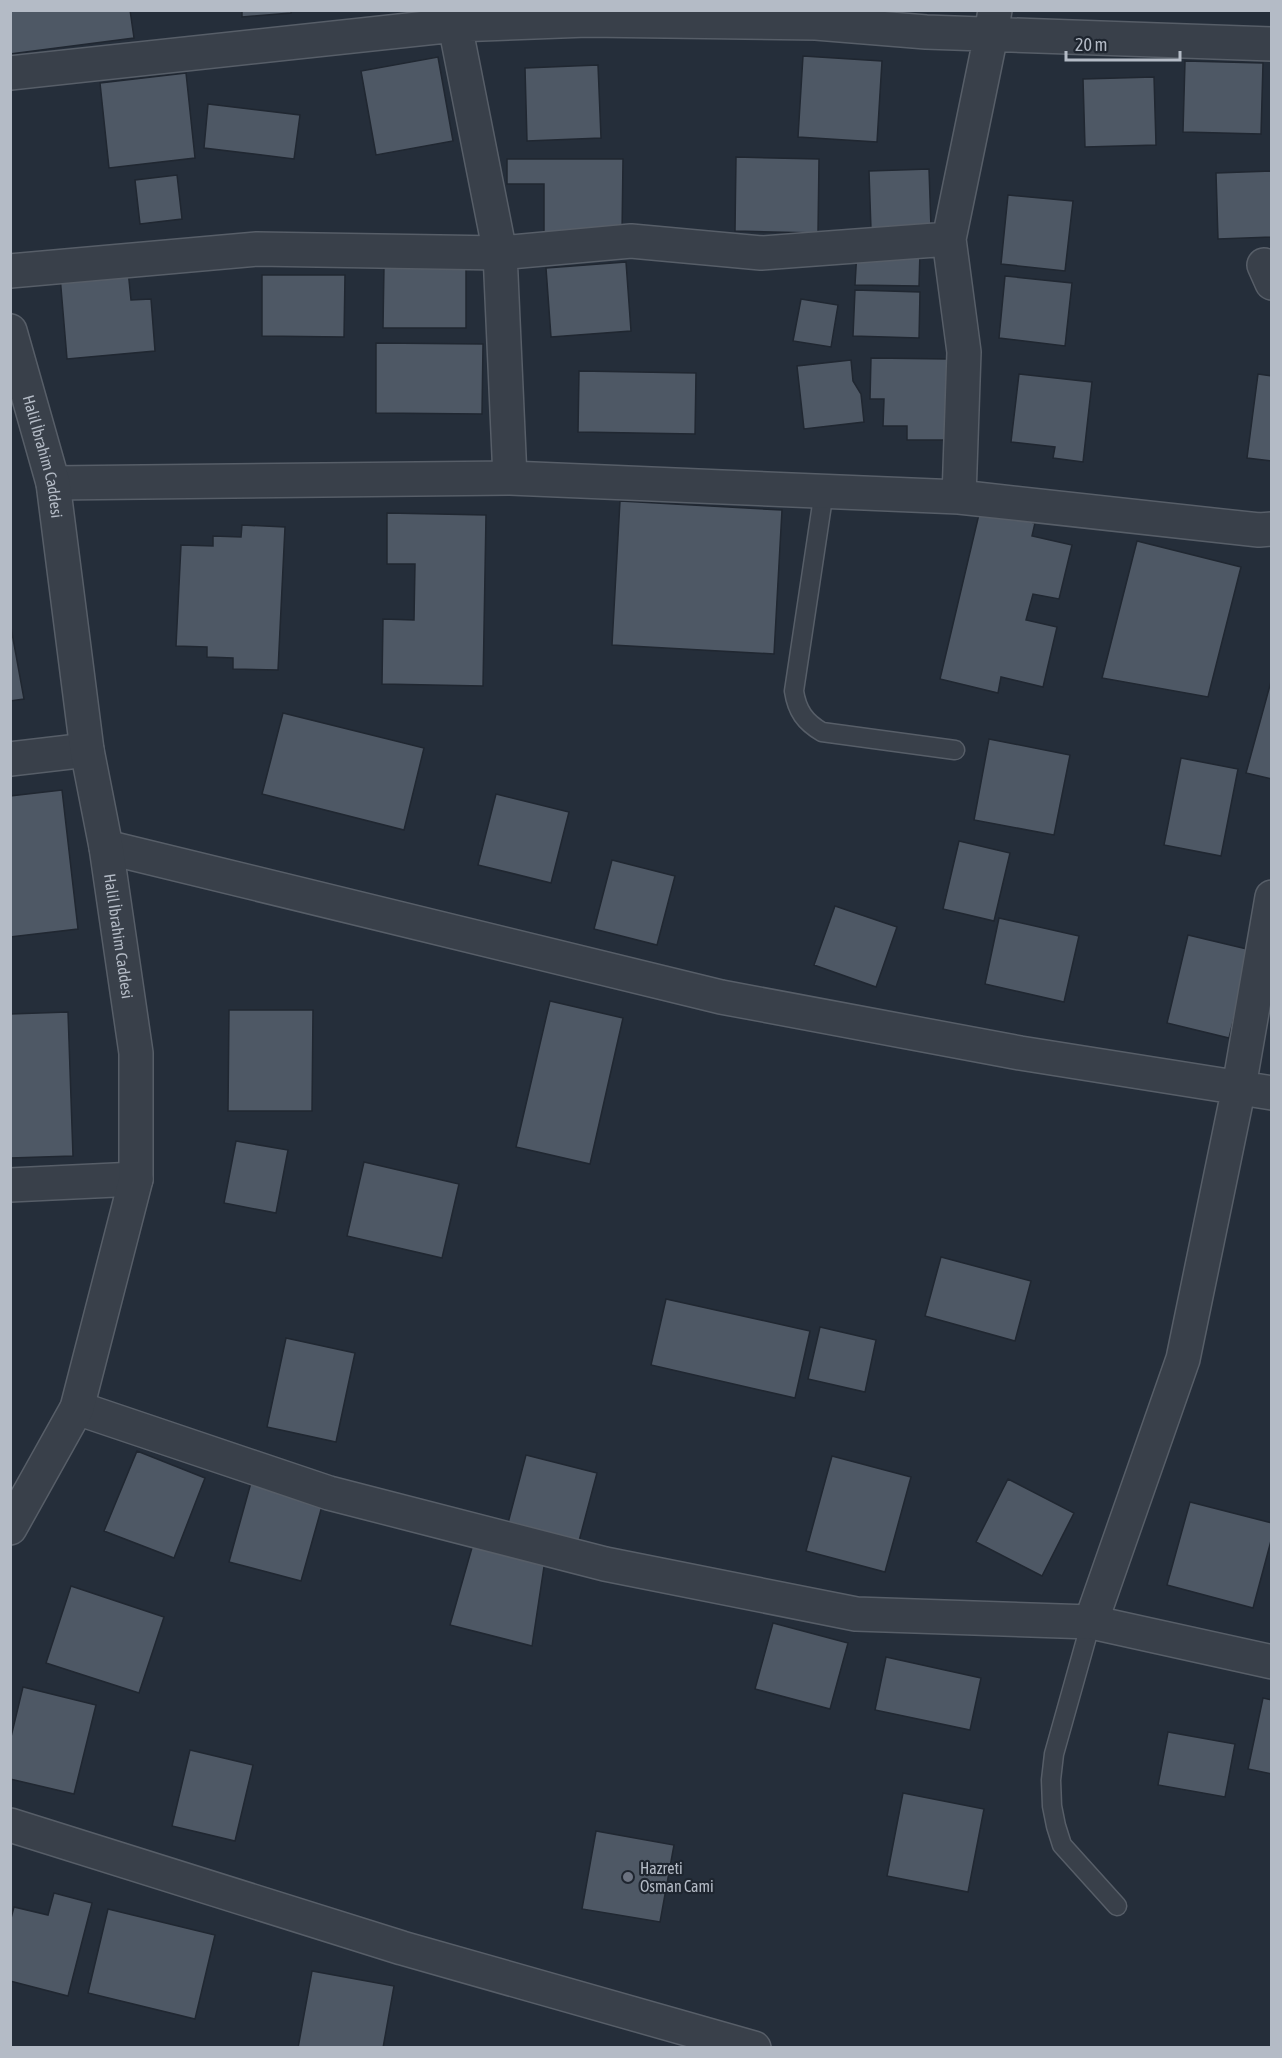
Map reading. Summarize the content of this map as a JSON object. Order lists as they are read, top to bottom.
{
  "streets": {
    "street": ["Halil İbrahim Caddesi"]
  },
  "places": ["Hazreti Osman Cami"],
  "scale_bar": "20 m"
}
